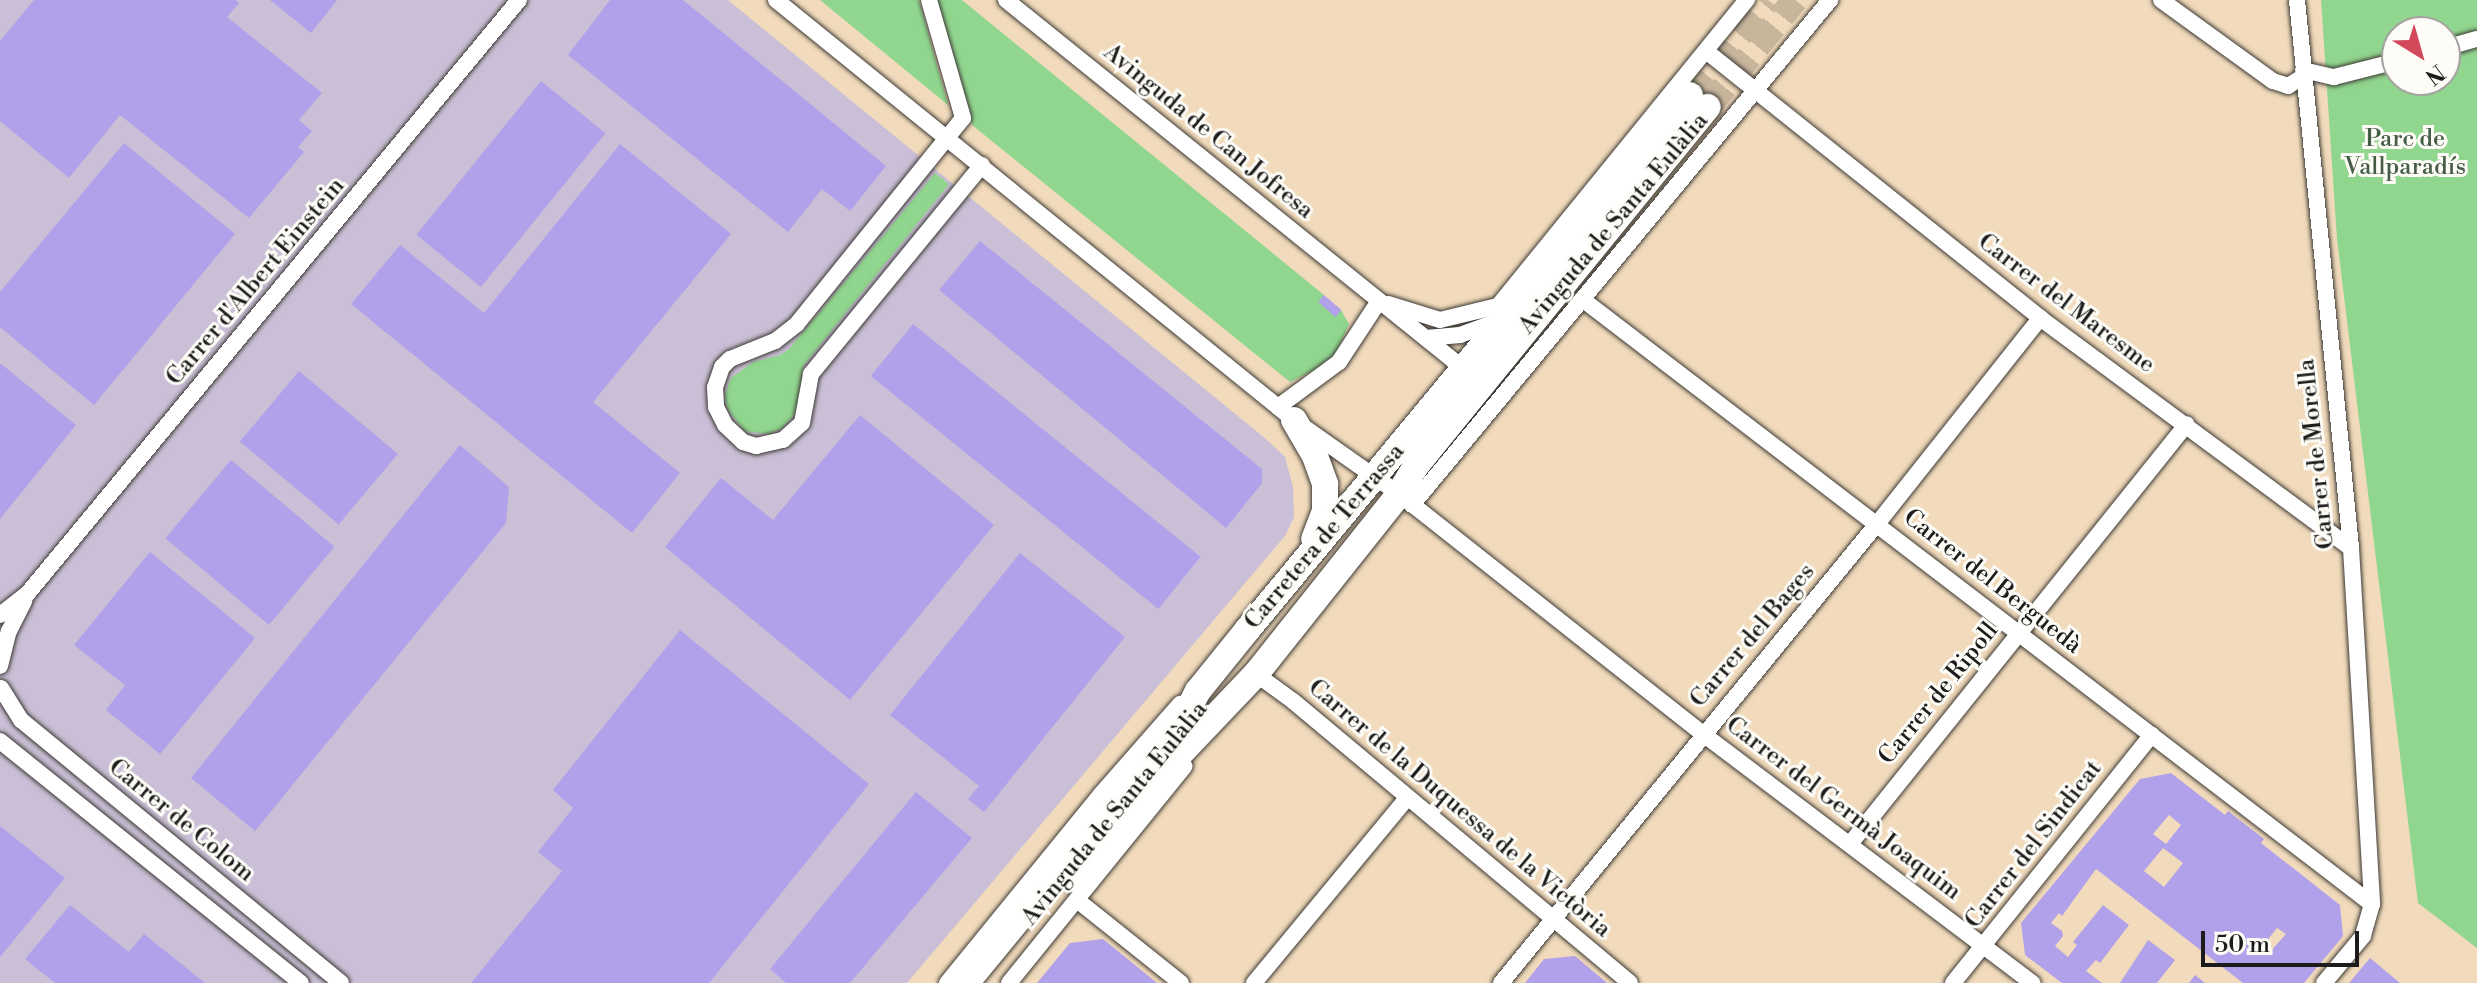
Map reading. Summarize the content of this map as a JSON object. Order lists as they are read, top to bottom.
{
  "streets": {
    "main road": ["Carretera de Terrassa"],
    "street": [
      "Avinguda de Can Jofresa",
      "Avinguda de Santa Eulàlia",
      "Carrer d'Albert Einstein",
      "Carrer del Maresme",
      "Carrer de Morella",
      "Carrer del Berguedà",
      "Carrer del Bages",
      "Carrer de Ripoll",
      "Carrer de la Duquessa de la Victòria",
      "Carrer del Germà Joaquim",
      "Carrer de Colom",
      "Carrer del Sindicat"
    ]
  },
  "crossings": [
    ["Avinguda de Can Jofresa", "Avinguda de Santa Eulàlia"],
    ["Avinguda de Can Jofresa", "Carretera de Terrassa"],
    ["Avinguda de Santa Eulàlia", "Carrer del Maresme"],
    ["Avinguda de Santa Eulàlia", "Carretera de Terrassa"],
    ["Avinguda de Santa Eulàlia", "Carrer del Berguedà"],
    ["Avinguda de Santa Eulàlia", "Carrer de la Duquessa de la Victòria"],
    ["Carrer del Maresme", "Carrer de Morella"],
    ["Carrer del Maresme", "Carrer del Bages"],
    ["Carrer del Maresme", "Carrer de Ripoll"],
    ["Carrer de Morella", "Carrer del Berguedà"],
    ["Carretera de Terrassa", "Carrer de la Duquessa de la Victòria"],
    ["Carretera de Terrassa", "Carrer del Germà Joaquim"],
    ["Carrer del Berguedà", "Carrer del Bages"],
    ["Carrer del Berguedà", "Carrer de Ripoll"],
    ["Carrer del Berguedà", "Carrer del Sindicat"],
    ["Carrer del Bages", "Carrer de la Duquessa de la Victòria"],
    ["Carrer del Bages", "Carrer del Germà Joaquim"],
    ["Carrer de Ripoll", "Carrer del Germà Joaquim"],
    ["Carrer del Germà Joaquim", "Carrer del Sindicat"]
  ],
  "parks": ["Parc de Vallparadís"],
  "scale_bar": "50 m",
  "north": "bottom right"
}
